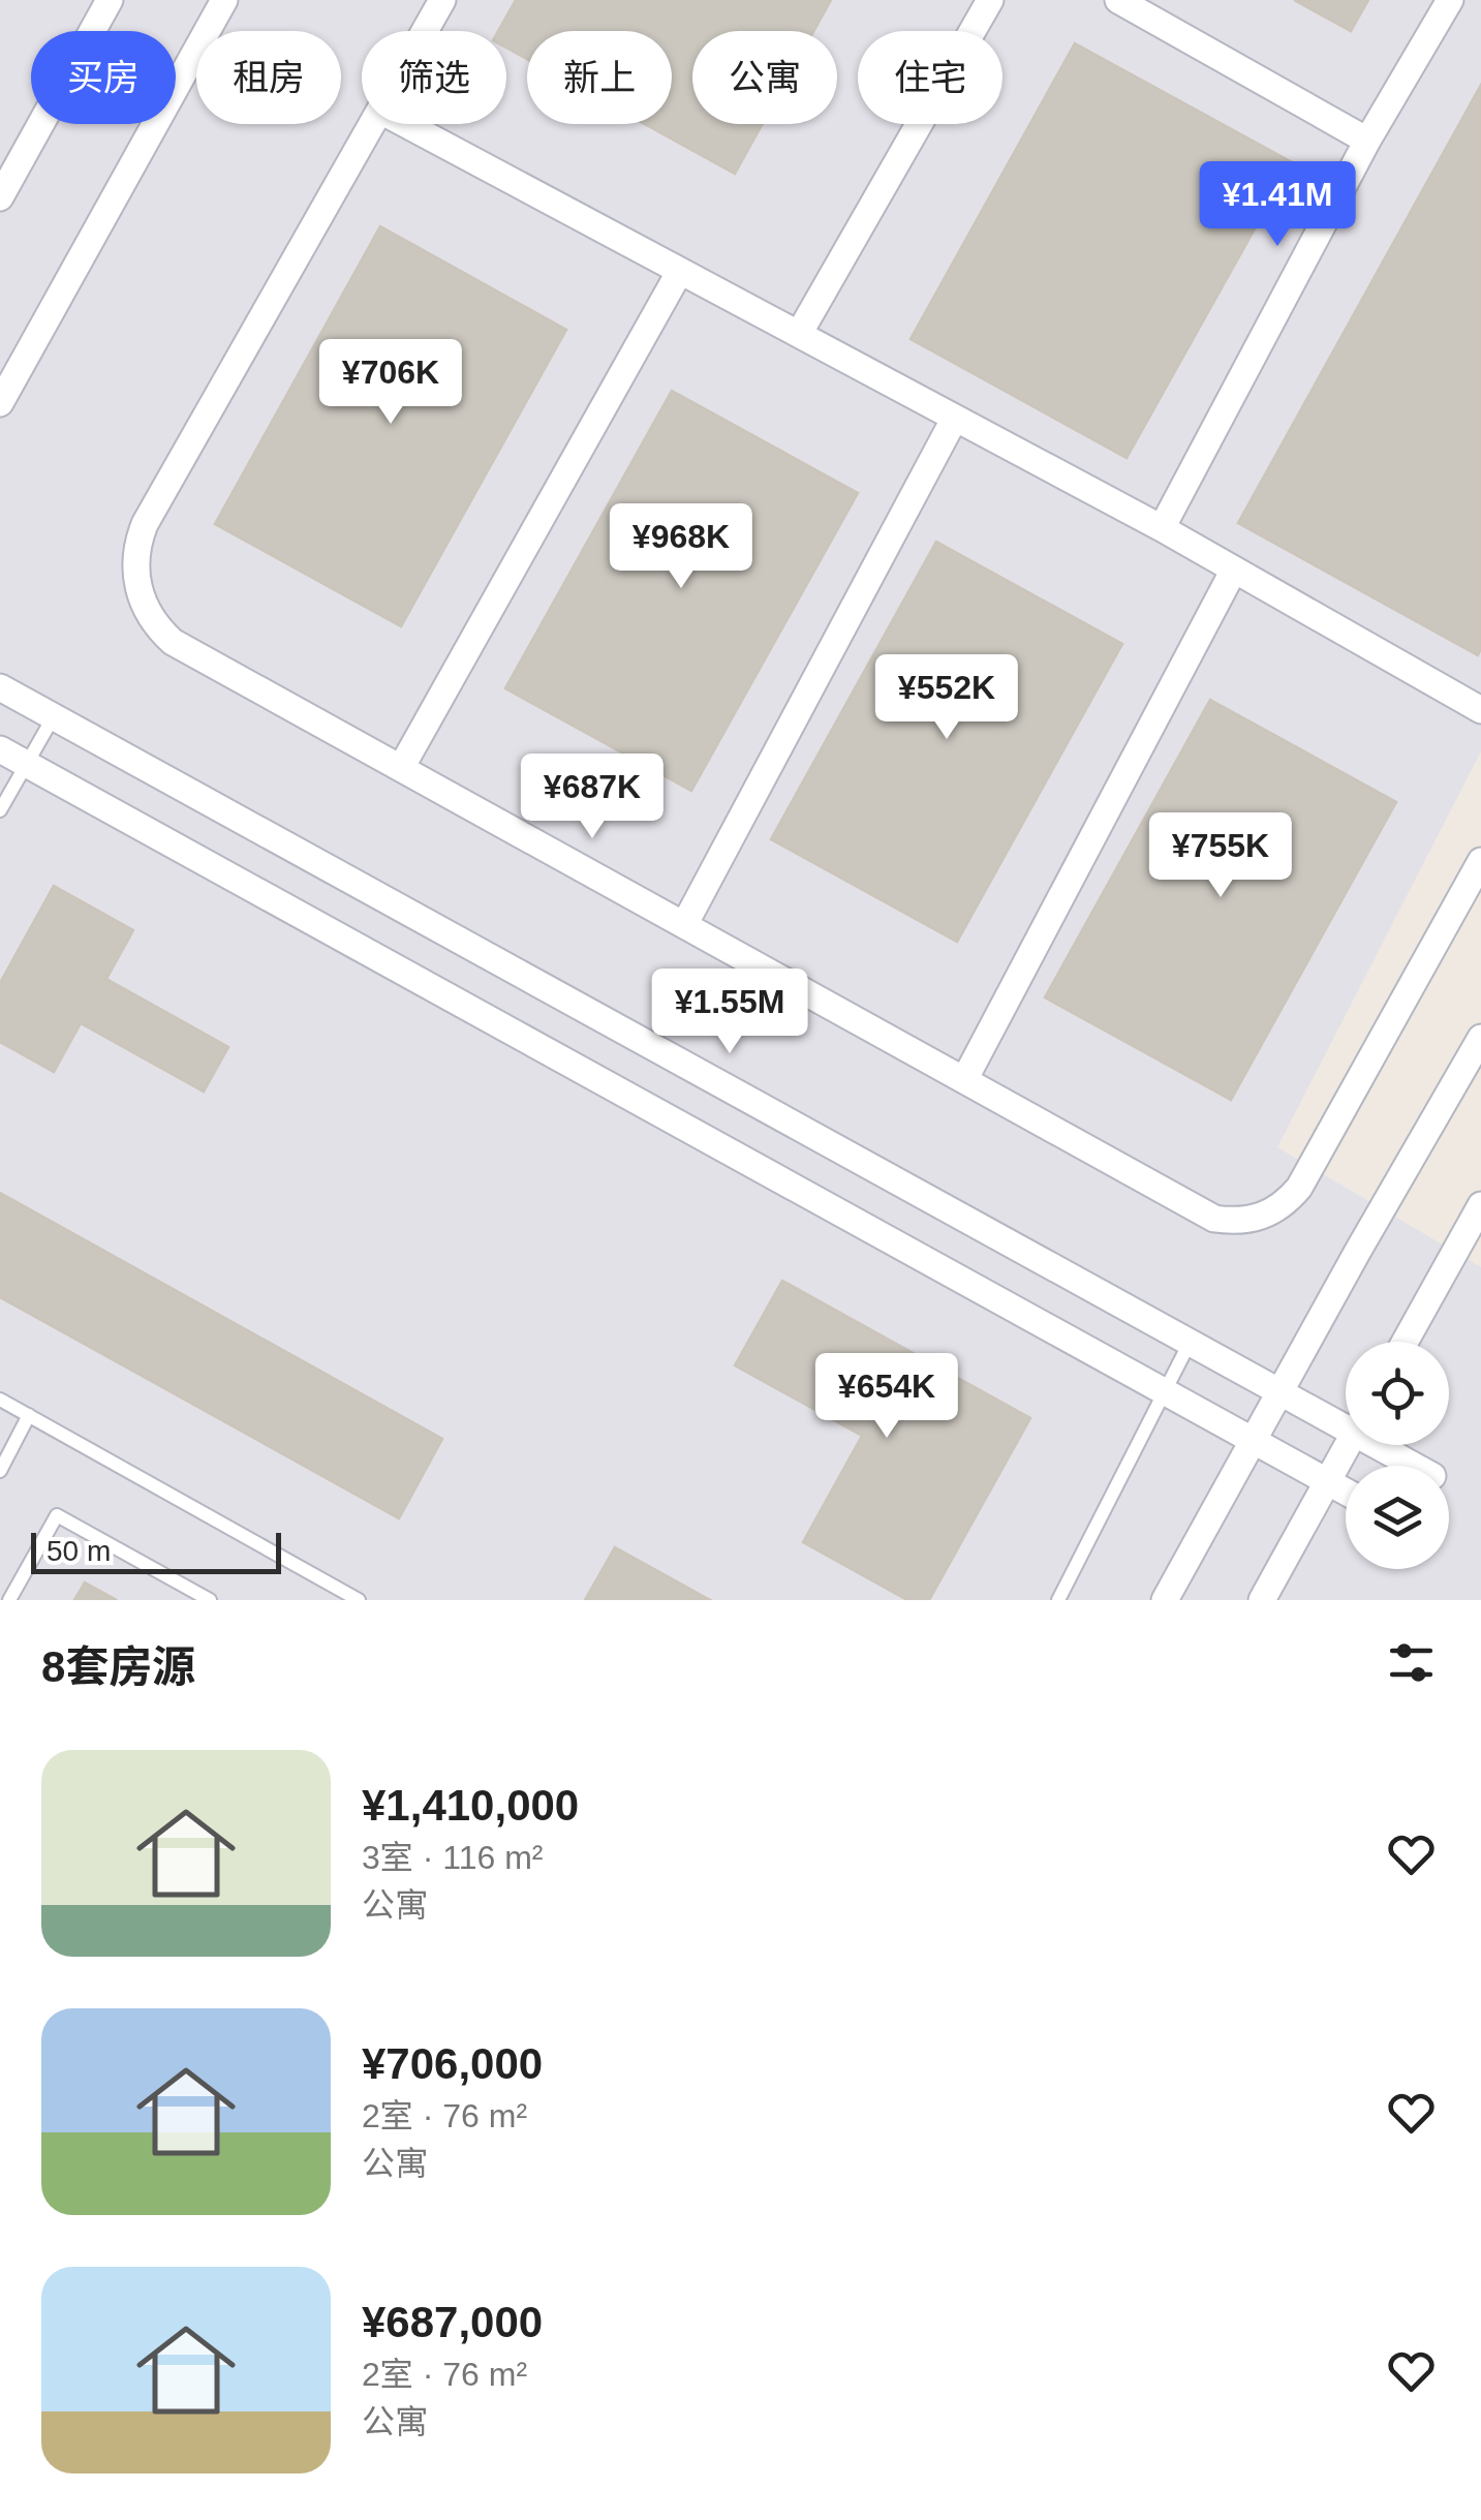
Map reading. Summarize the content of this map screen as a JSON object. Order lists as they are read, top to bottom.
{
  "scale_bar": "50 m",
  "page": {
    "chip": [
      "买房",
      "租房",
      "筛选",
      "新上",
      "公寓",
      "住宅"
    ],
    "price": [
      "¥1.41M",
      "¥706K",
      "¥968K",
      "¥552K",
      "¥687K",
      "¥755K",
      "¥1.55M",
      "¥654K"
    ],
    "scale": "50 m",
    "heading": "8套房源",
    "list": [
      {
        "name": "¥1,410,000",
        "note": "3室 · 116 m² · 公寓"
      },
      {
        "name": "¥706,000",
        "note": "2室 · 76 m² · 公寓"
      },
      {
        "name": "¥687,000",
        "note": "2室 · 76 m² · 公寓"
      }
    ]
  }
}
